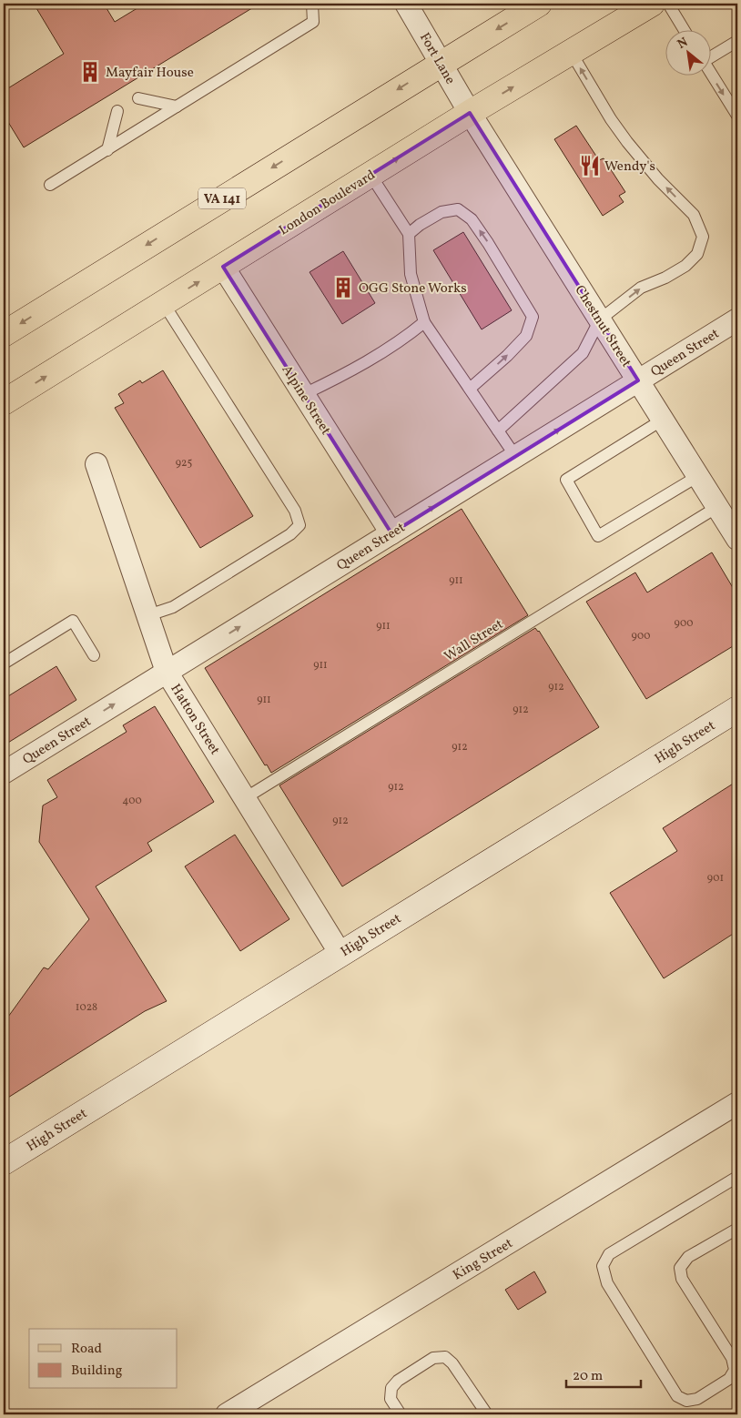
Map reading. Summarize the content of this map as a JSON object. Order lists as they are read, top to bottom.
{
  "streets": {
    "main road": ["VA 141", "London Boulevard", "High Street"],
    "street": [
      "Fort Lane",
      "Chestnut Street",
      "Queen Street",
      "Alpine Street",
      "Hatton Street",
      "King Street"
    ],
    "lane": ["Wall Street"]
  },
  "crossings": [
    ["Fort Lane", "VA 141"],
    ["Fort Lane", "London Boulevard"],
    ["Fort Lane", "Chestnut Street"],
    ["London Boulevard", "Chestnut Street"],
    ["London Boulevard", "Alpine Street"],
    ["Chestnut Street", "Queen Street"],
    ["Chestnut Street", "Wall Street"],
    ["Queen Street", "Alpine Street"],
    ["Queen Street", "Hatton Street"],
    ["Wall Street", "Hatton Street"],
    ["Hatton Street", "High Street"]
  ],
  "one_way": ["Queen Street"],
  "places": {
    "building": ["Mayfair House", "OGG Stone Works"],
    "restaurant": ["Wendy's"]
  },
  "house_numbers": [
    "925",
    "911",
    "900",
    "911",
    "900",
    "911",
    "912",
    "911",
    "912",
    "912",
    "912",
    "400",
    "912",
    "901",
    "1028"
  ],
  "legend": ["Road", "Building"],
  "scale_bar": "20 m",
  "north": "top left"
}
